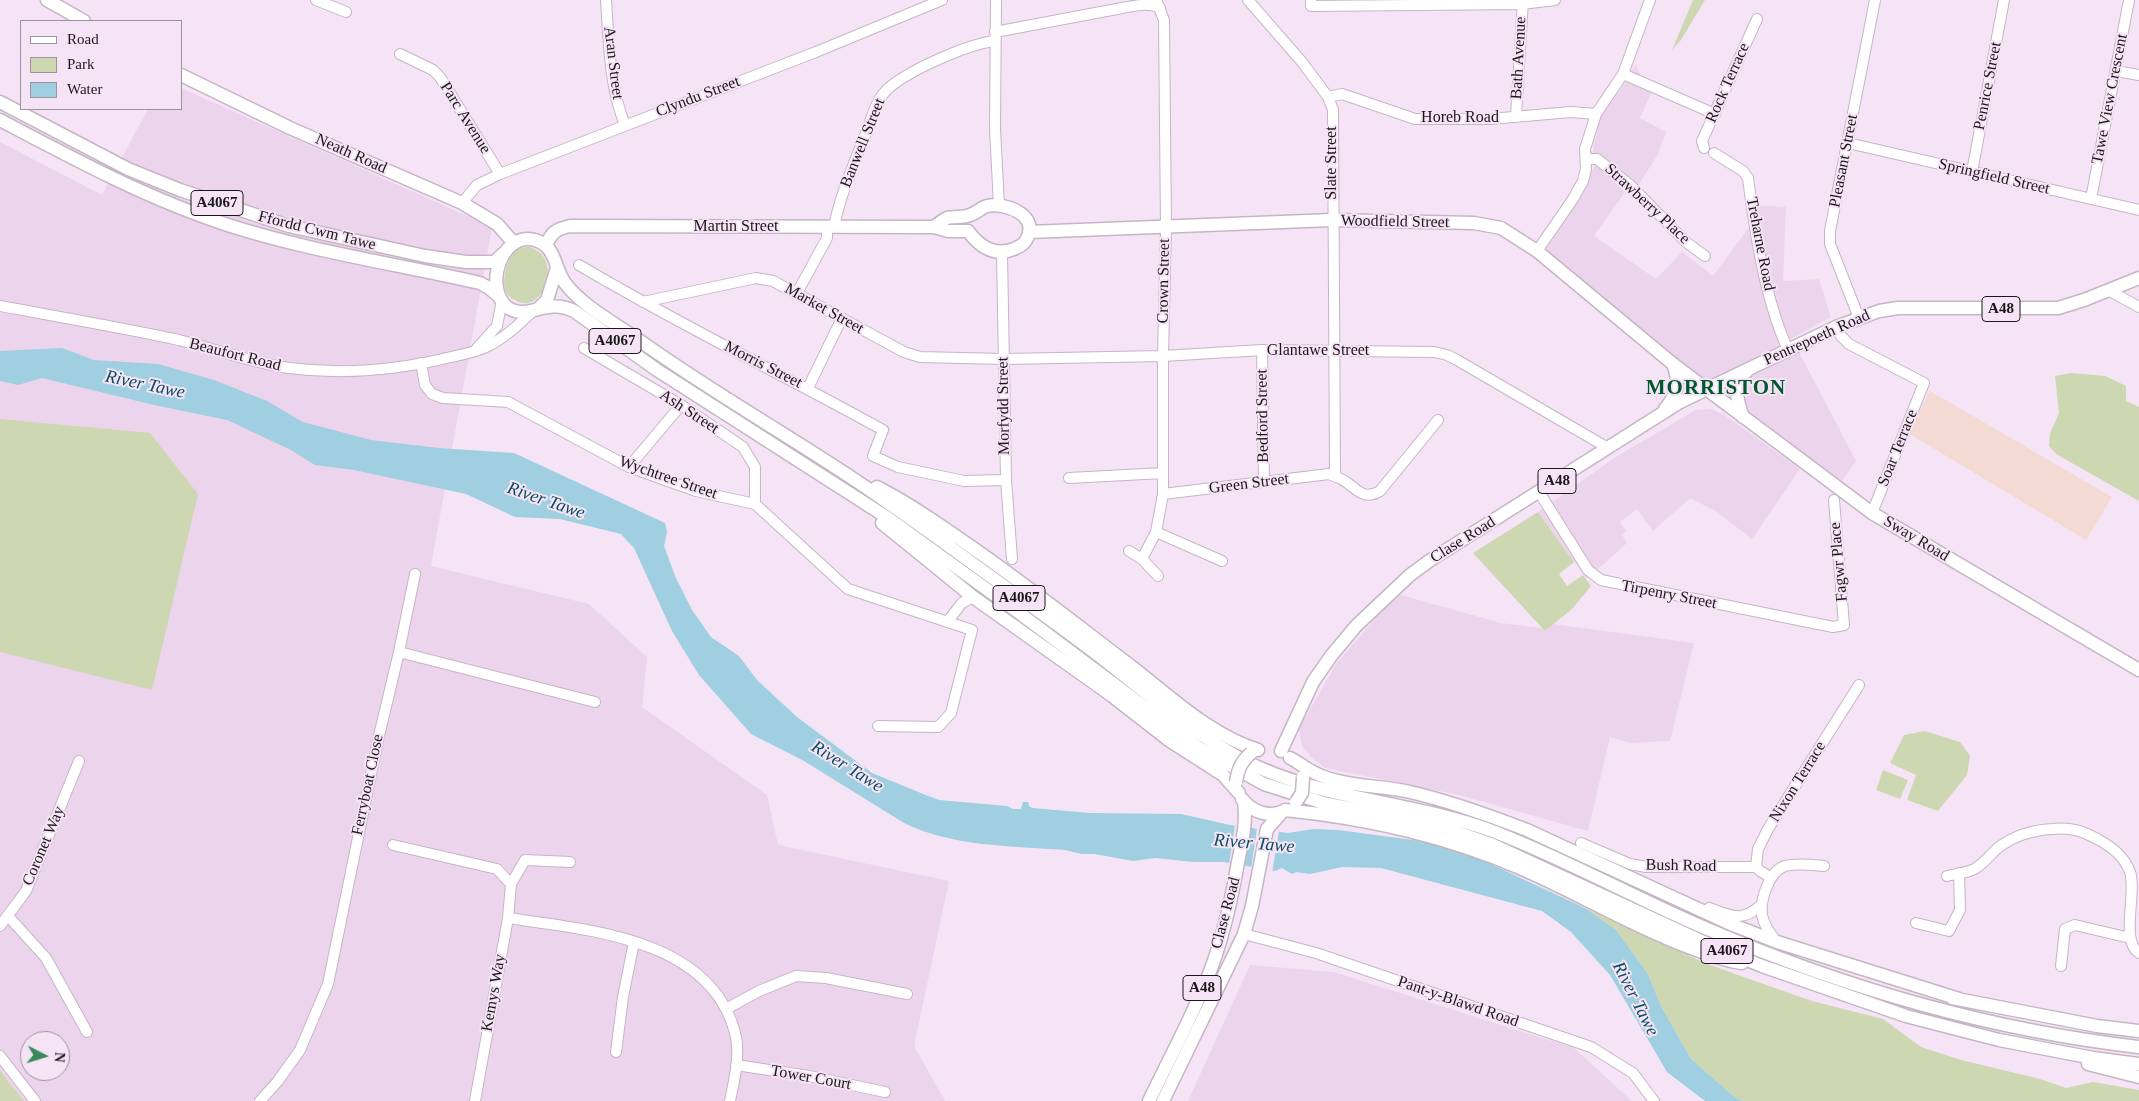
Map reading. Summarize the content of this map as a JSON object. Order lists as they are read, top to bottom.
{
  "streets": {
    "main road": [
      "Neath Road",
      "A4067",
      "Woodfield Street",
      "Martin Street",
      "Ffordd Cwm Tawe",
      "A48",
      "Pentrepoeth Road",
      "Sway Road",
      "Clase Road"
    ],
    "street": [
      "Bath Avenue",
      "Aran Street",
      "Rock Terrace",
      "Penrice Street",
      "Clyndu Street",
      "Tawe View Crescent",
      "Parc Avenue",
      "Horeb Road",
      "Banwell Street",
      "Pleasant Street",
      "Slate Street",
      "Springfield Street",
      "Strawberry Place",
      "Treharne Road",
      "Crown Street",
      "Market Street",
      "Glantawe Street",
      "Beaufort Road",
      "Morris Street",
      "Morfydd Street",
      "Ash Street",
      "Bedford Street",
      "Soar Terrace",
      "Wychtree Street",
      "Green Street",
      "Fagwr Place",
      "Tirpenry Street",
      "Nixon Terrace",
      "Ferryboat Close",
      "Coronet Way",
      "Bush Road",
      "Kemys Way",
      "Pant-y-Blawd Road",
      "Tower Court"
    ]
  },
  "crossings": [
    ["Bath Avenue", "Horeb Road"],
    ["Aran Street", "Clyndu Street"],
    ["Penrice Street", "Springfield Street"],
    ["Clyndu Street", "Parc Avenue"],
    ["Clyndu Street", "Neath Road"],
    ["Tawe View Crescent", "Springfield Street"],
    ["Horeb Road", "Slate Street"],
    ["Banwell Street", "Martin Street"],
    ["Banwell Street", "Crown Street"],
    ["Banwell Street", "Market Street"],
    ["Neath Road", "A4067"],
    ["Neath Road", "Martin Street"],
    ["Neath Road", "Ffordd Cwm Tawe"],
    ["Neath Road", "Beaufort Road"],
    ["Pleasant Street", "Springfield Street"],
    ["Pleasant Street", "Pentrepoeth Road"],
    ["Slate Street", "Woodfield Street"],
    ["Slate Street", "Glantawe Street"],
    ["Slate Street", "Green Street"],
    ["A4067", "Martin Street"],
    ["A4067", "Ffordd Cwm Tawe"],
    ["A4067", "Beaufort Road"],
    ["Woodfield Street", "Martin Street"],
    ["Woodfield Street", "Crown Street"],
    ["Woodfield Street", "Pentrepoeth Road"],
    ["Woodfield Street", "Morfydd Street"],
    ["Woodfield Street", "Sway Road"],
    ["Woodfield Street", "Clase Road"],
    ["Martin Street", "Ffordd Cwm Tawe"],
    ["Martin Street", "Beaufort Road"],
    ["Martin Street", "Morfydd Street"],
    ["Ffordd Cwm Tawe", "Beaufort Road"],
    ["Treharne Road", "Pentrepoeth Road"],
    ["Crown Street", "Glantawe Street"],
    ["Crown Street", "Green Street"],
    ["Market Street", "Glantawe Street"],
    ["Market Street", "Morris Street"],
    ["Market Street", "Morfydd Street"],
    ["Pentrepoeth Road", "Soar Terrace"],
    ["Pentrepoeth Road", "Sway Road"],
    ["Pentrepoeth Road", "Clase Road"],
    ["Glantawe Street", "Morfydd Street"],
    ["Glantawe Street", "Bedford Street"],
    ["Glantawe Street", "Clase Road"],
    ["Beaufort Road", "Wychtree Street"],
    ["Morris Street", "Morfydd Street"],
    ["Ash Street", "Wychtree Street"],
    ["Bedford Street", "Green Street"],
    ["Soar Terrace", "Sway Road"],
    ["Sway Road", "Clase Road"],
    ["Clase Road", "Tirpenry Street"],
    ["Clase Road", "Pant-y-Blawd Road"],
    ["Fagwr Place", "Tirpenry Street"],
    ["Nixon Terrace", "Bush Road"]
  ],
  "districts": ["MORRISTON"],
  "water": ["River Tawe"],
  "legend": ["Road", "Park", "Water"],
  "north": "right"
}
